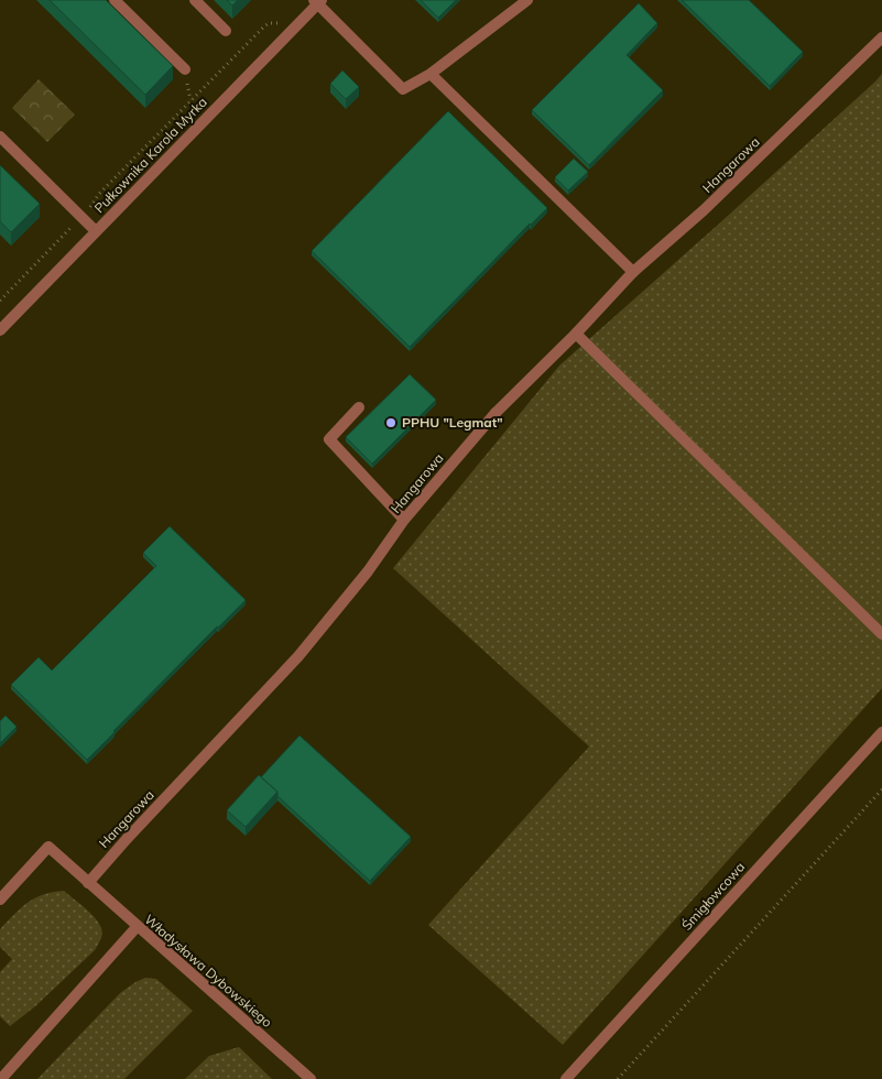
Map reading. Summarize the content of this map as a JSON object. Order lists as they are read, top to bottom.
{
  "streets": {
    "street": [
      "Pułkownika Karola Myrka",
      "Hangarowa",
      "Śmigłowcowa",
      "Władysława Dybowskiego"
    ]
  },
  "crossings": [
    ["Hangarowa", "Władysława Dybowskiego"]
  ],
  "places": ["PPHU \"Legmat\""]
}
